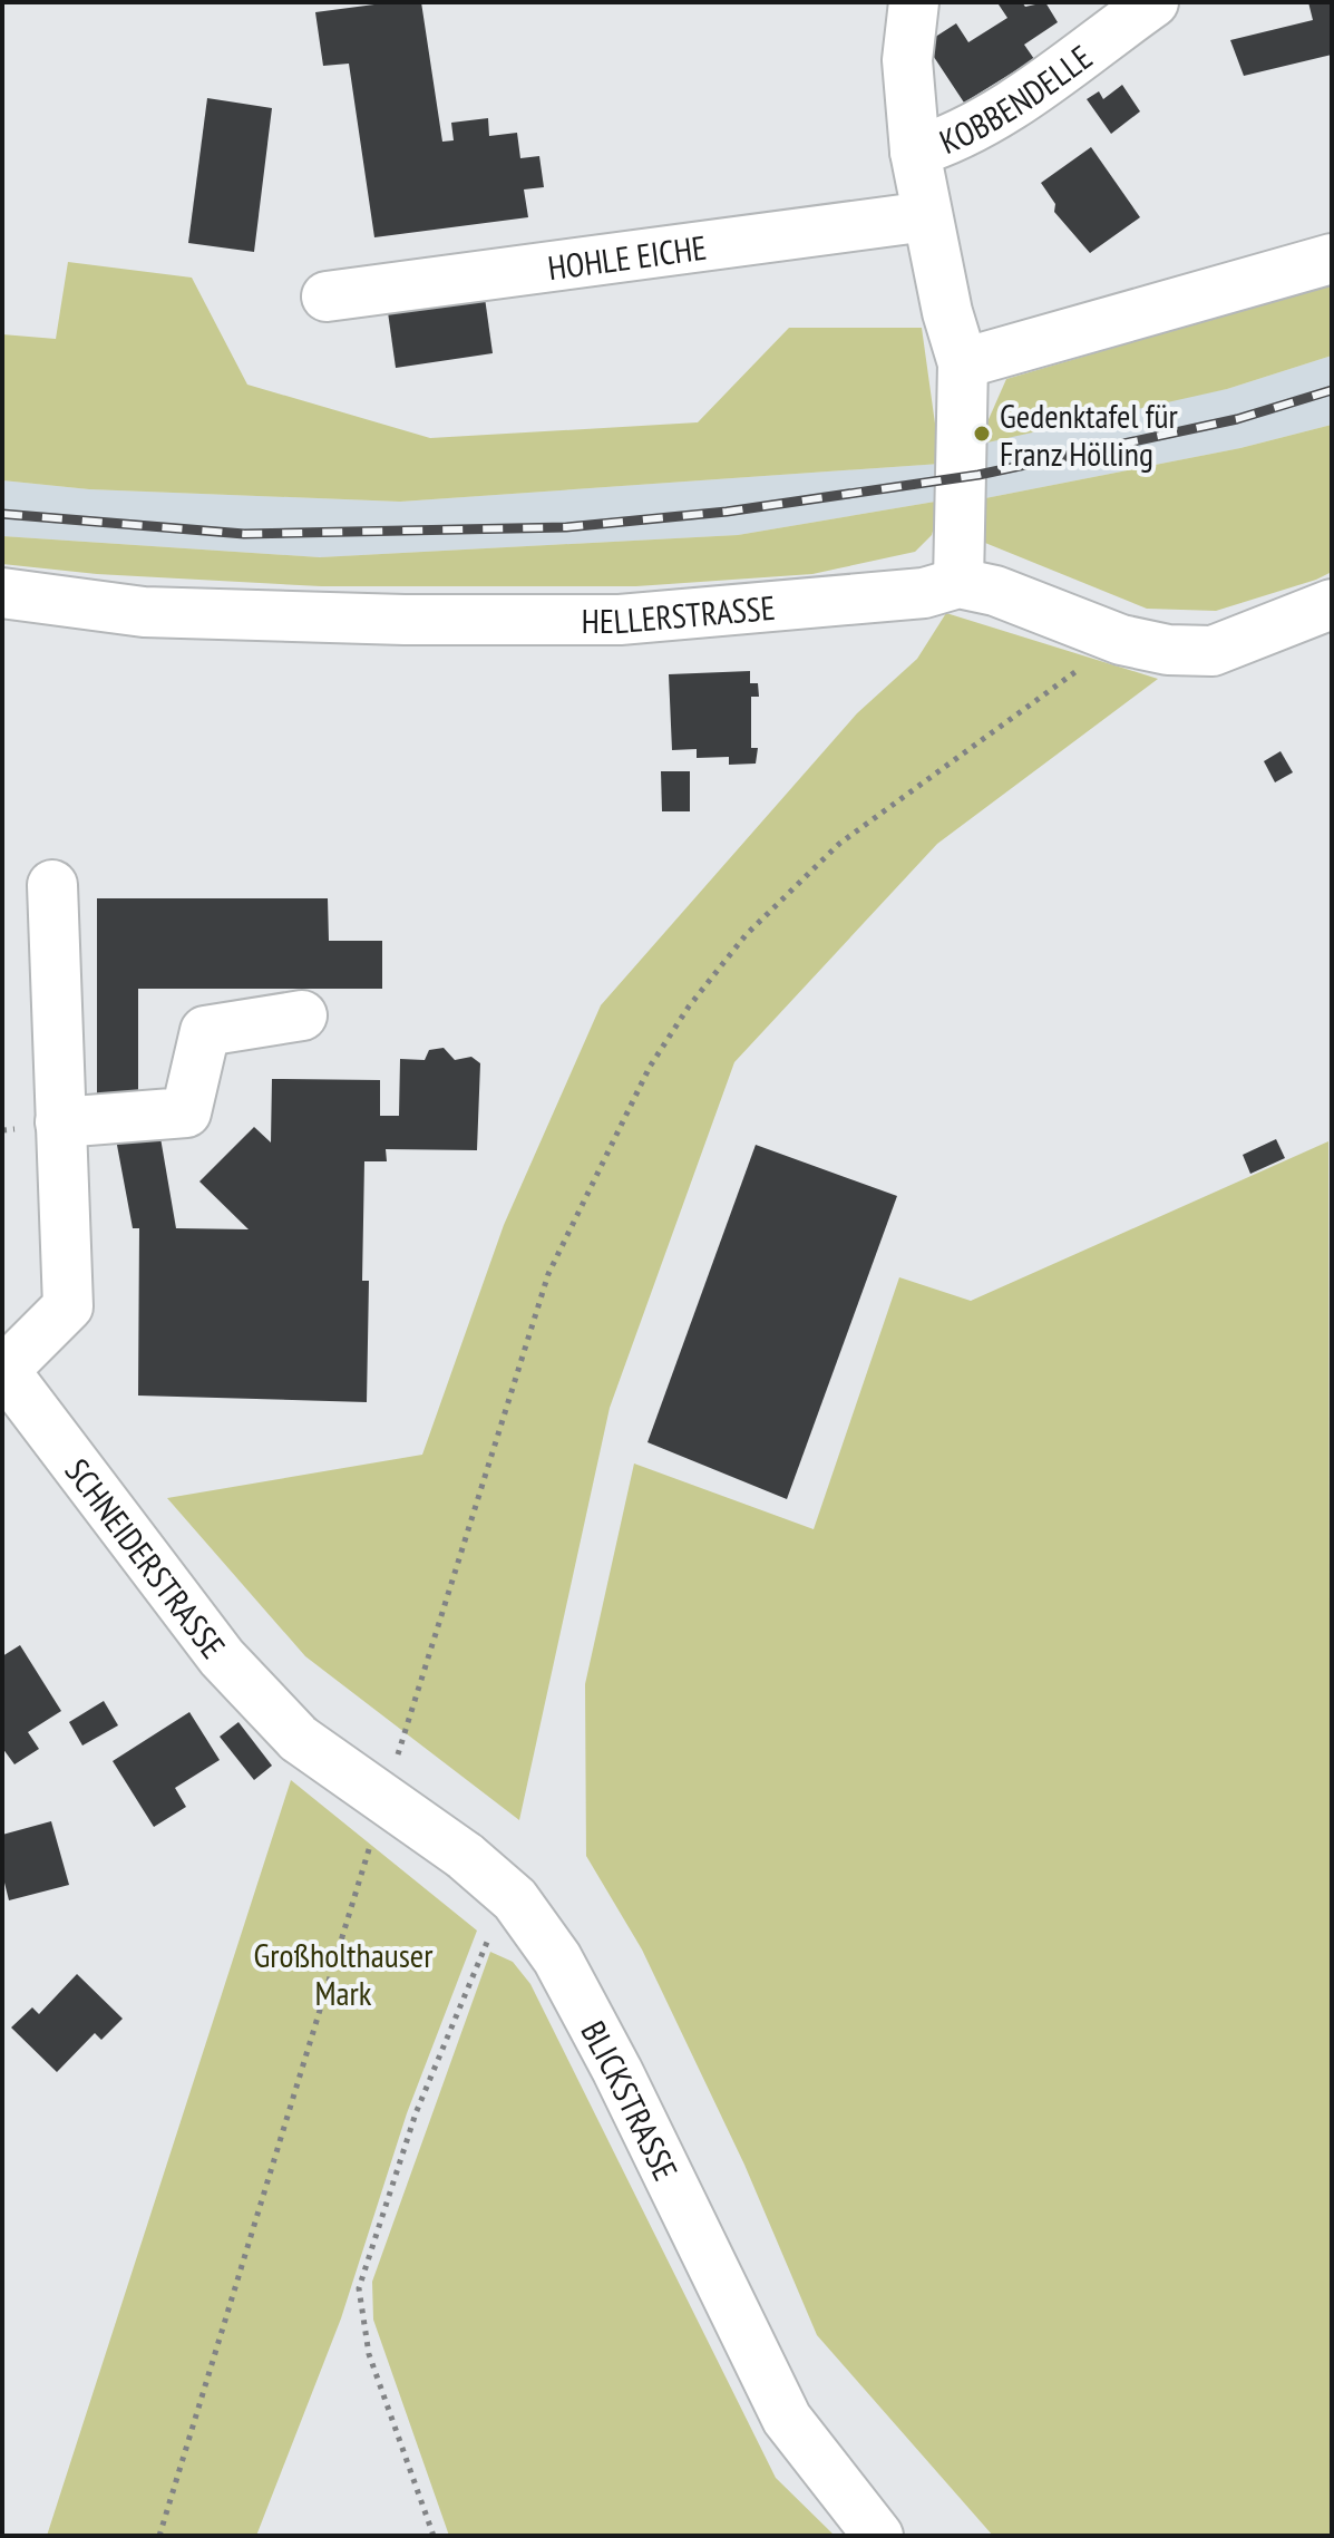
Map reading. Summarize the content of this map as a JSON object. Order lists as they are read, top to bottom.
{
  "streets": {
    "street": [
      "KOBBENDELLE",
      "HOHLE EICHE",
      "HELLERSTRASSE",
      "SCHNEIDERSTRASSE",
      "BLICKSTRASSE"
    ]
  },
  "crossings": [
    ["SCHNEIDERSTRASSE", "BLICKSTRASSE"]
  ],
  "parks": ["Großholthauser Mark"],
  "places": ["Gedenktafel für Franz Hölling"]
}
